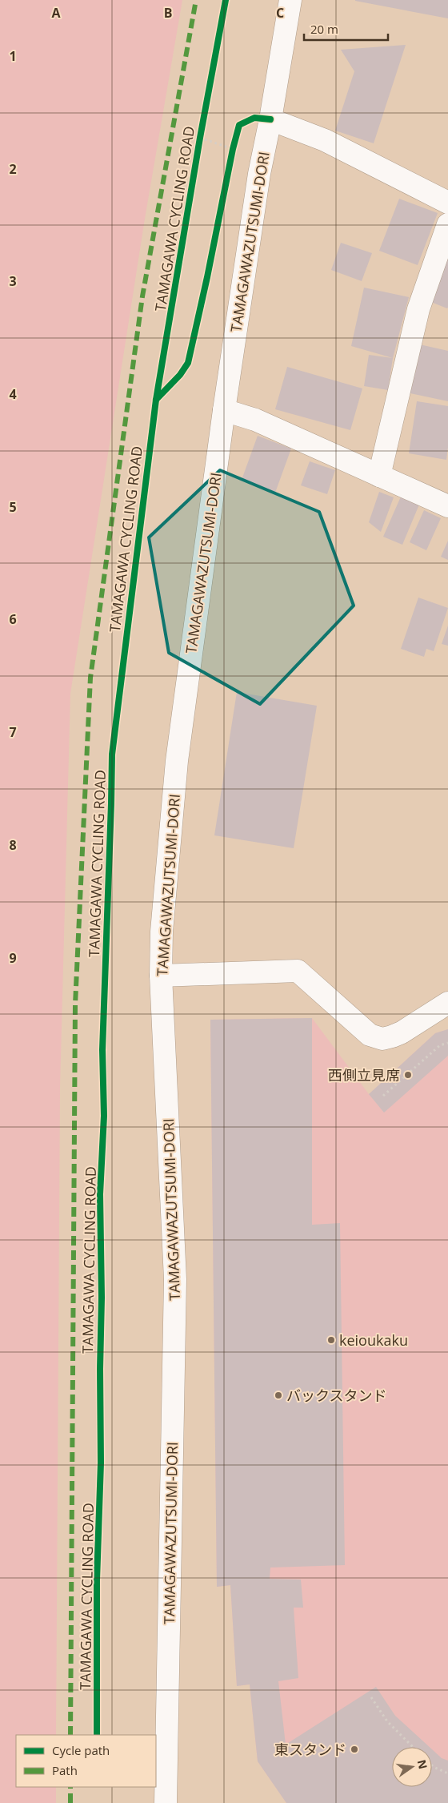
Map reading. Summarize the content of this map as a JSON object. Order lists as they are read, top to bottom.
{
  "streets": {
    "street": ["TAMAGAWAZUTSUMI-DORI"],
    "cycle path": ["TAMAGAWA CYCLING ROAD"]
  },
  "places": [
    "西側立見席",
    "keioukaku",
    "バックスタンド",
    "東スタンド"
  ],
  "legend": ["Cycle path", "Path"],
  "scale_bar": "20 m",
  "north": "right",
  "grid": {
    "columns": ["A", "B", "C"],
    "rows": [
      "1",
      "2",
      "3",
      "4",
      "5",
      "6",
      "7",
      "8",
      "9"
    ]
  }
}
